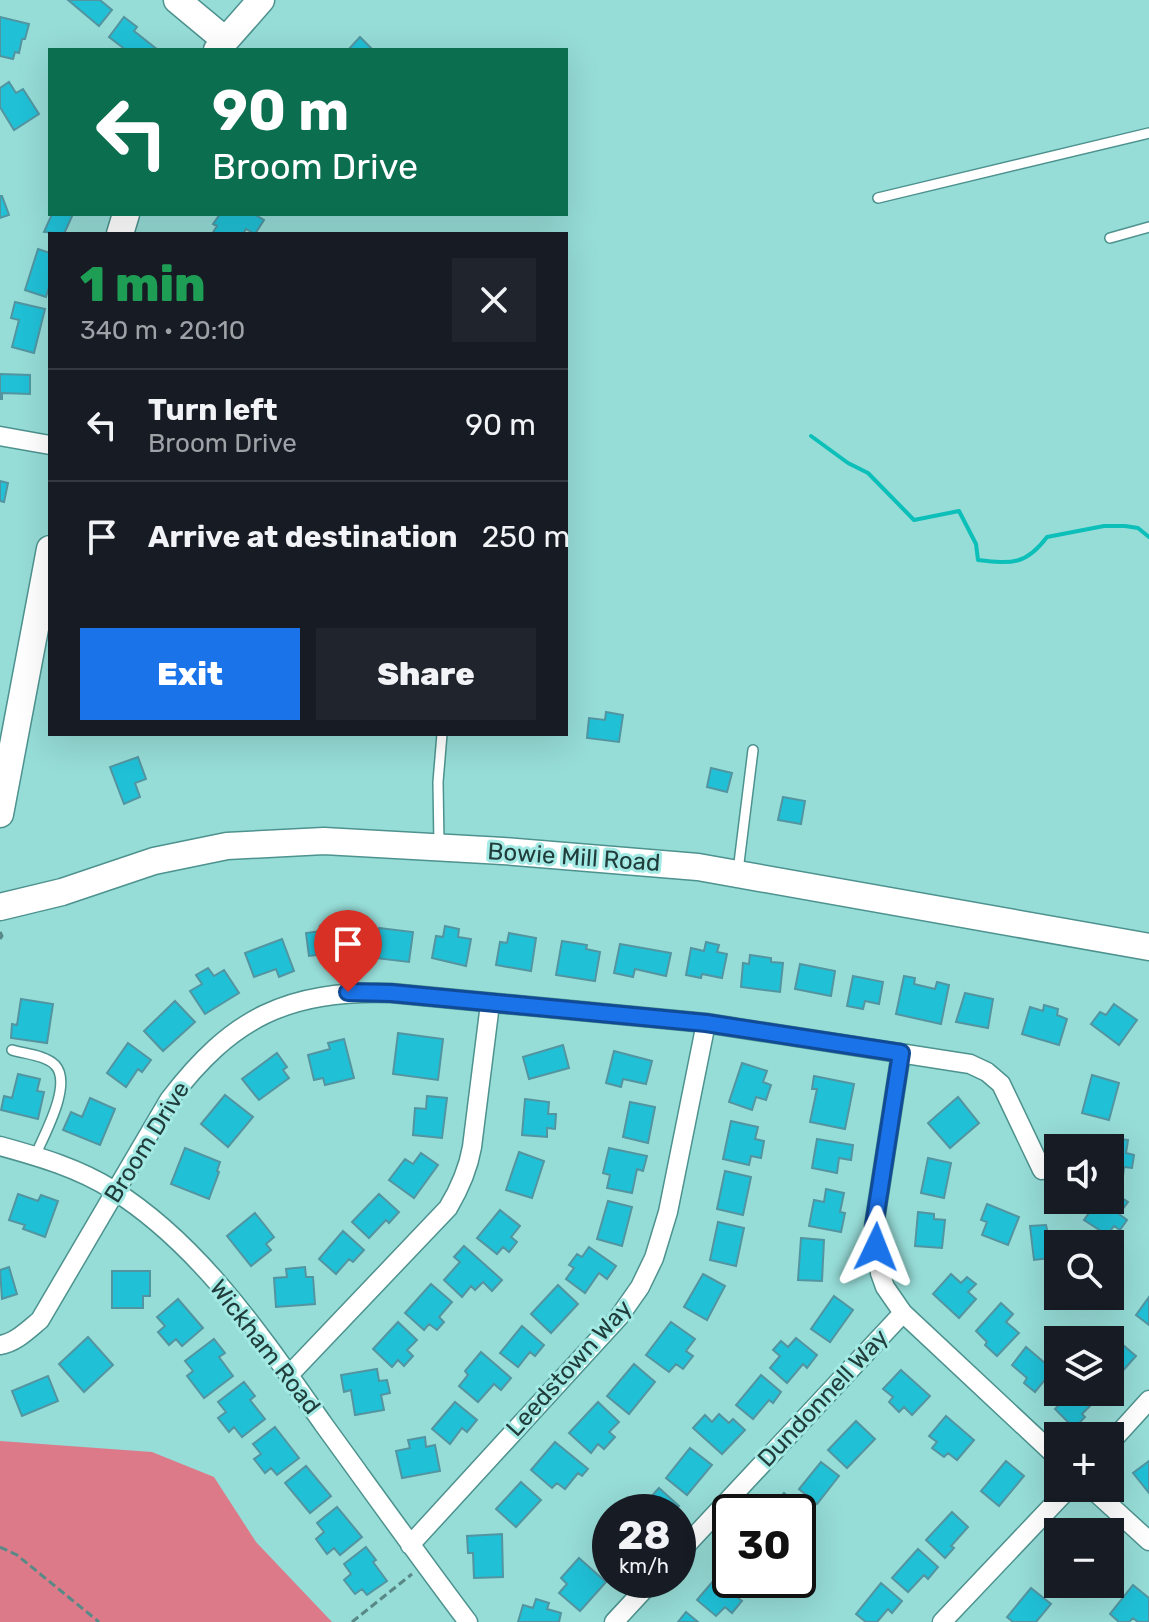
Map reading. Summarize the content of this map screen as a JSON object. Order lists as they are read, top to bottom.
{
  "streets": {
    "street": [
      "Bowie Mill Road",
      "Broom Drive",
      "Wickham Road",
      "Leedstown Way",
      "Dundonnell Way"
    ]
  },
  "crossings": [
    ["Broom Drive", "Wickham Road"],
    ["Broom Drive", "Leedstown Way"],
    ["Wickham Road", "Leedstown Way"]
  ],
  "page": {
    "turn": ["90 m", "Broom Drive"],
    "heading": ["1 min", "340 m · 20:10"],
    "list": [
      {
        "name": "Turn left",
        "note": "Broom Drive",
        "value": "90 m"
      },
      {
        "name": "Arrive at destination",
        "value": "250 m"
      }
    ],
    "buttons": ["Exit", "Share"],
    "map_buttons": ["+", "−"],
    "speed": "28 km/h",
    "limit": "30"
  }
}
